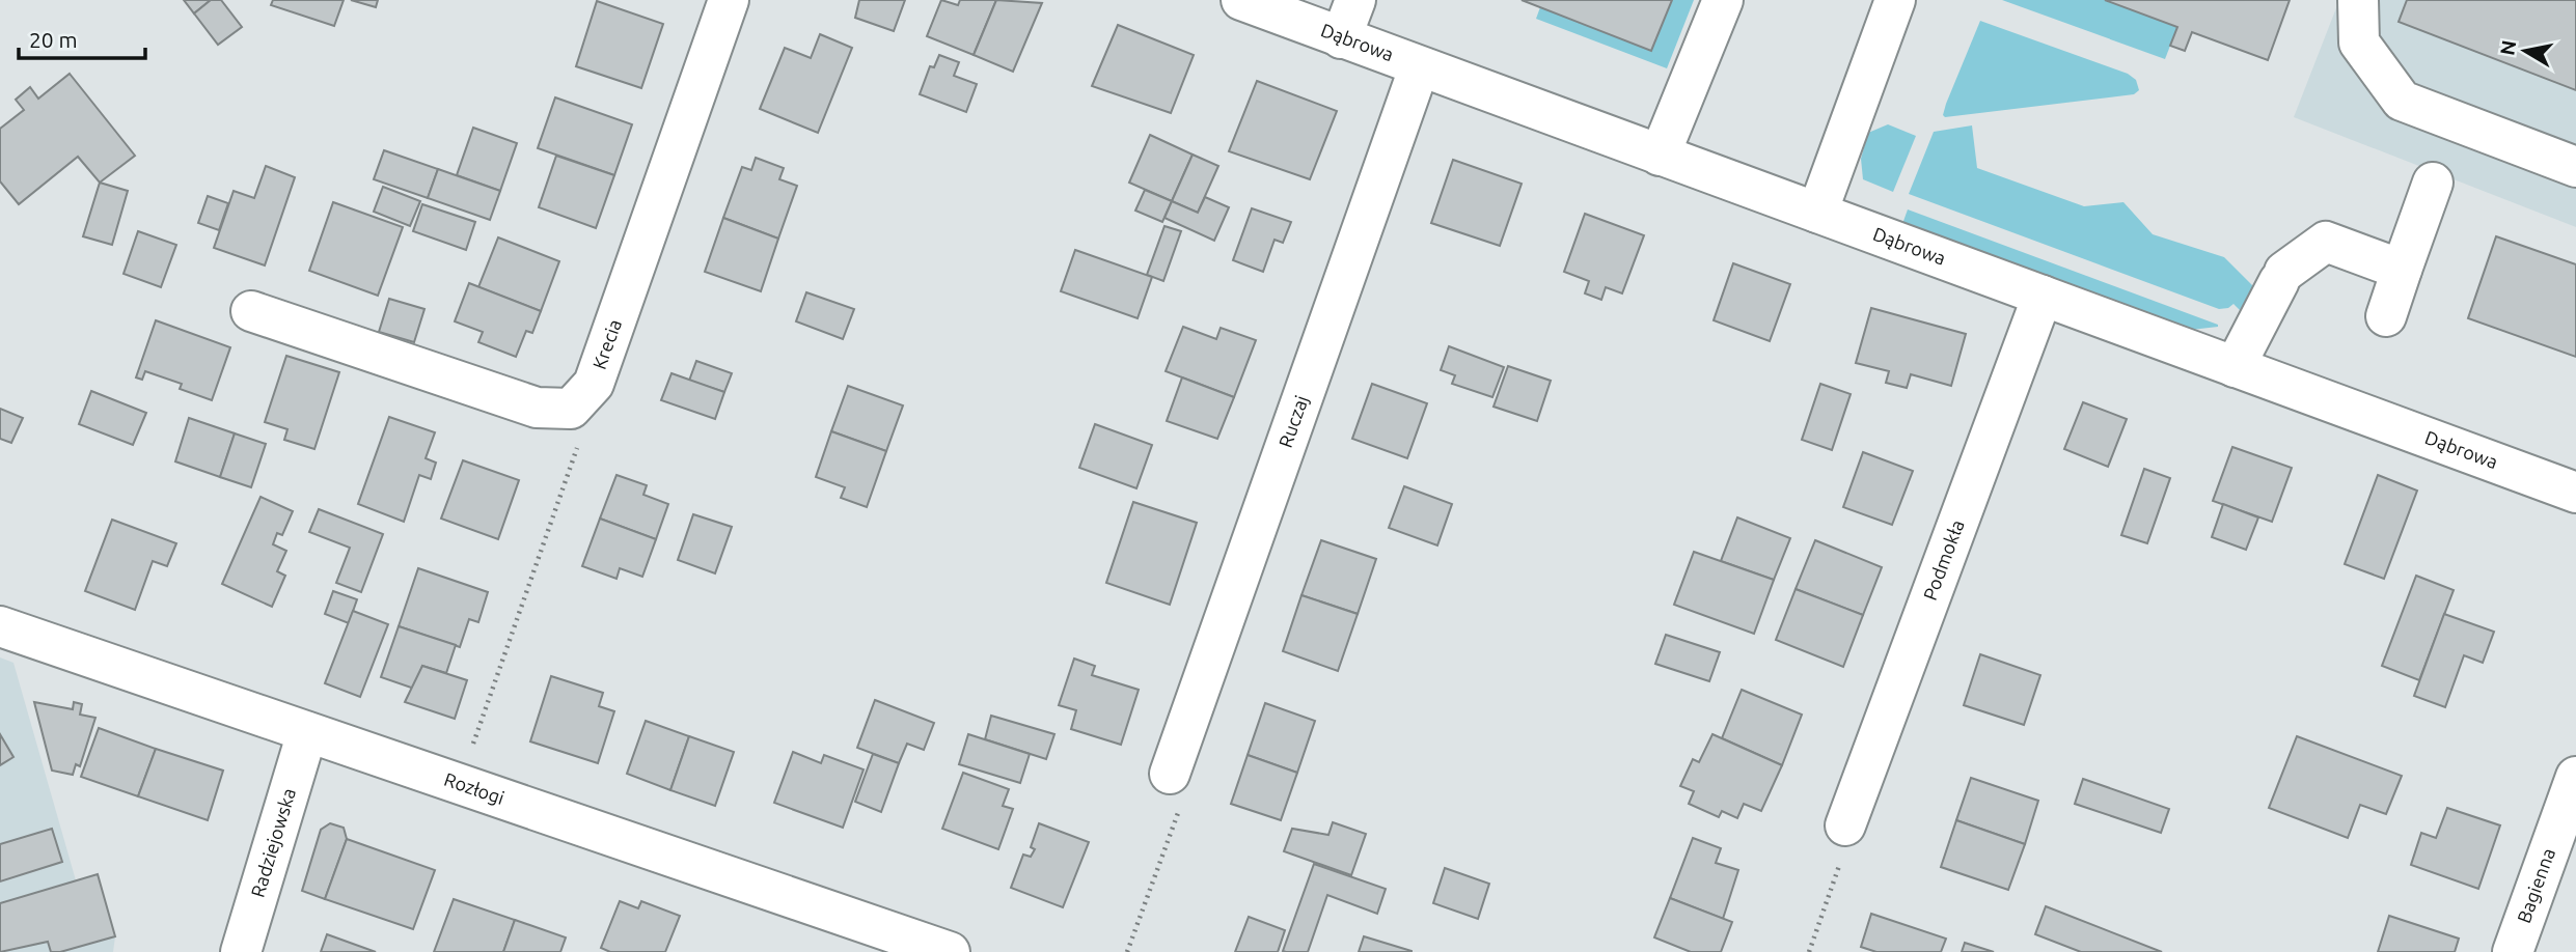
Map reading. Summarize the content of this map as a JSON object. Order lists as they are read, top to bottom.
{
  "streets": {
    "street": [
      "Dąbrowa",
      "Krecia",
      "Ruczaj",
      "Podmokła",
      "Rozłogi",
      "Radziejowska",
      "Bagienna"
    ]
  },
  "crossings": [
    ["Dąbrowa", "Ruczaj"],
    ["Dąbrowa", "Podmokła"],
    ["Rozłogi", "Radziejowska"]
  ],
  "scale_bar": "20 m",
  "north": "left"
}
